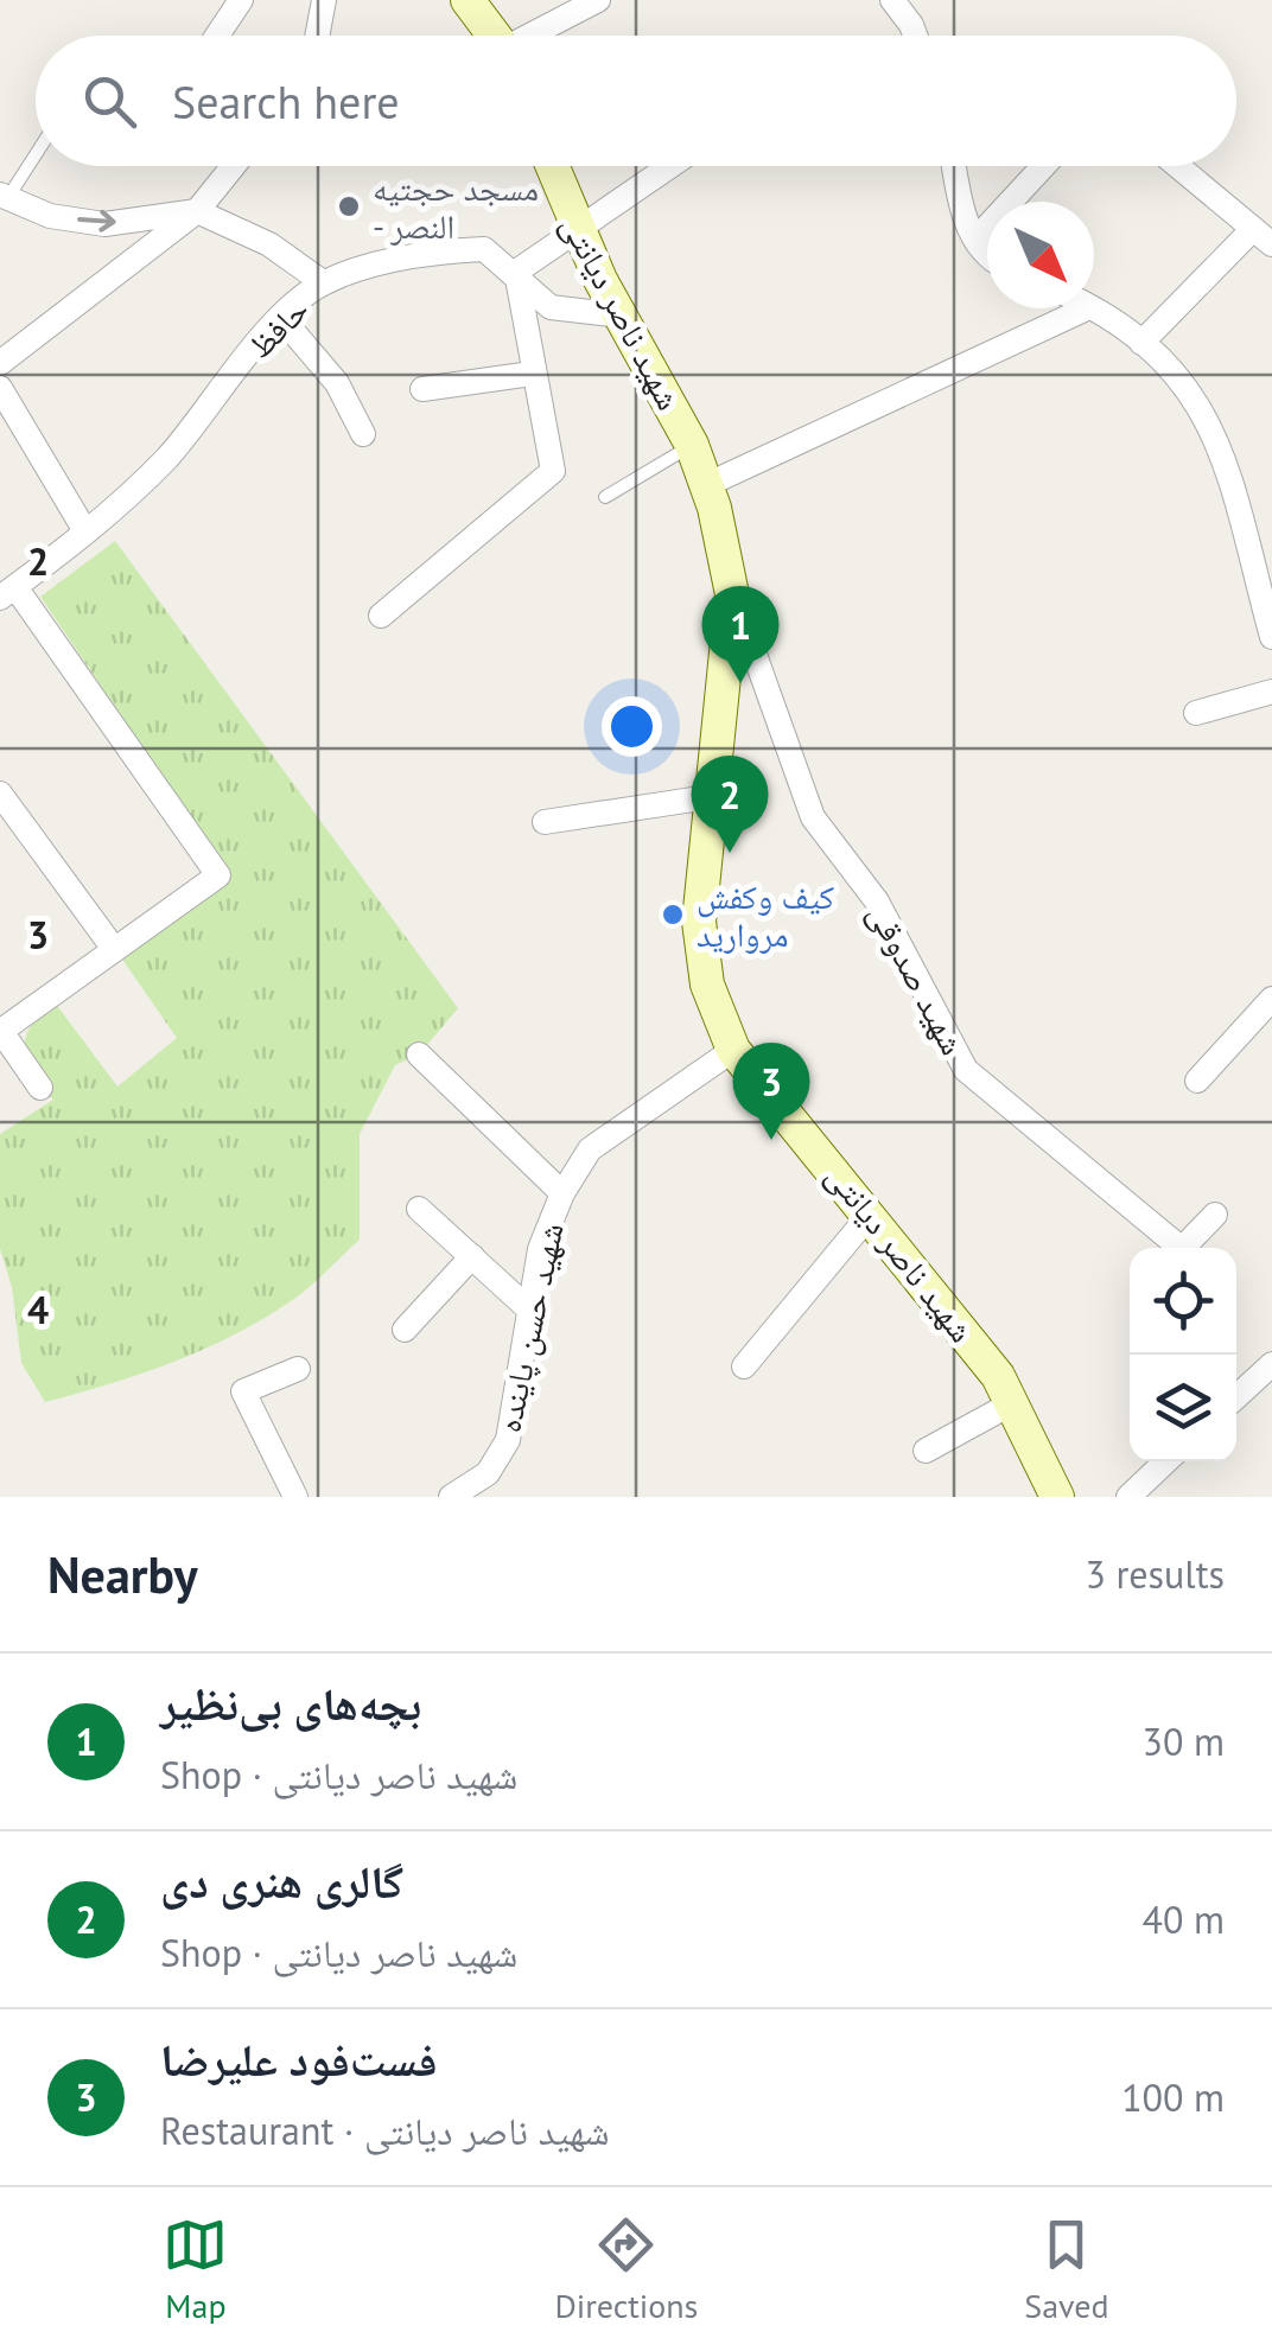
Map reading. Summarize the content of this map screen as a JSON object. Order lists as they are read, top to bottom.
{
  "streets": {
    "main road": ["شهید ناصر دیانتی"],
    "street": ["حافظ", "شهید صدوقی", "شهید حسن پاینده"]
  },
  "crossings": [
    ["شهید ناصر دیانتی", "حافظ"],
    ["شهید ناصر دیانتی", "شهید صدوقی"],
    ["شهید ناصر دیانتی", "شهید حسن پاینده"]
  ],
  "places": ["مسجد حجتیه - النصر", "کیف و‌کفش مروارید"],
  "north": "bottom right",
  "page": {
    "search": "Search here",
    "pins": ["1", "2", "3"],
    "heading": ["Nearby", "3 results"],
    "list": [
      {
        "mark": "1",
        "name": "بچه‌های بی‌نظیر",
        "note": "Shop · شهید ناصر دیانتی",
        "value": "30 m"
      },
      {
        "mark": "2",
        "name": "گالری هنری دی",
        "note": "Shop · شهید ناصر دیانتی",
        "value": "40 m"
      },
      {
        "mark": "3",
        "name": "فست‌فود علیرضا",
        "note": "Restaurant · شهید ناصر دیانتی",
        "value": "100 m"
      }
    ],
    "nav": ["Map", "Directions", "Saved"]
  },
  "grid": {
    "rows": ["2", "3", "4"]
  }
}
